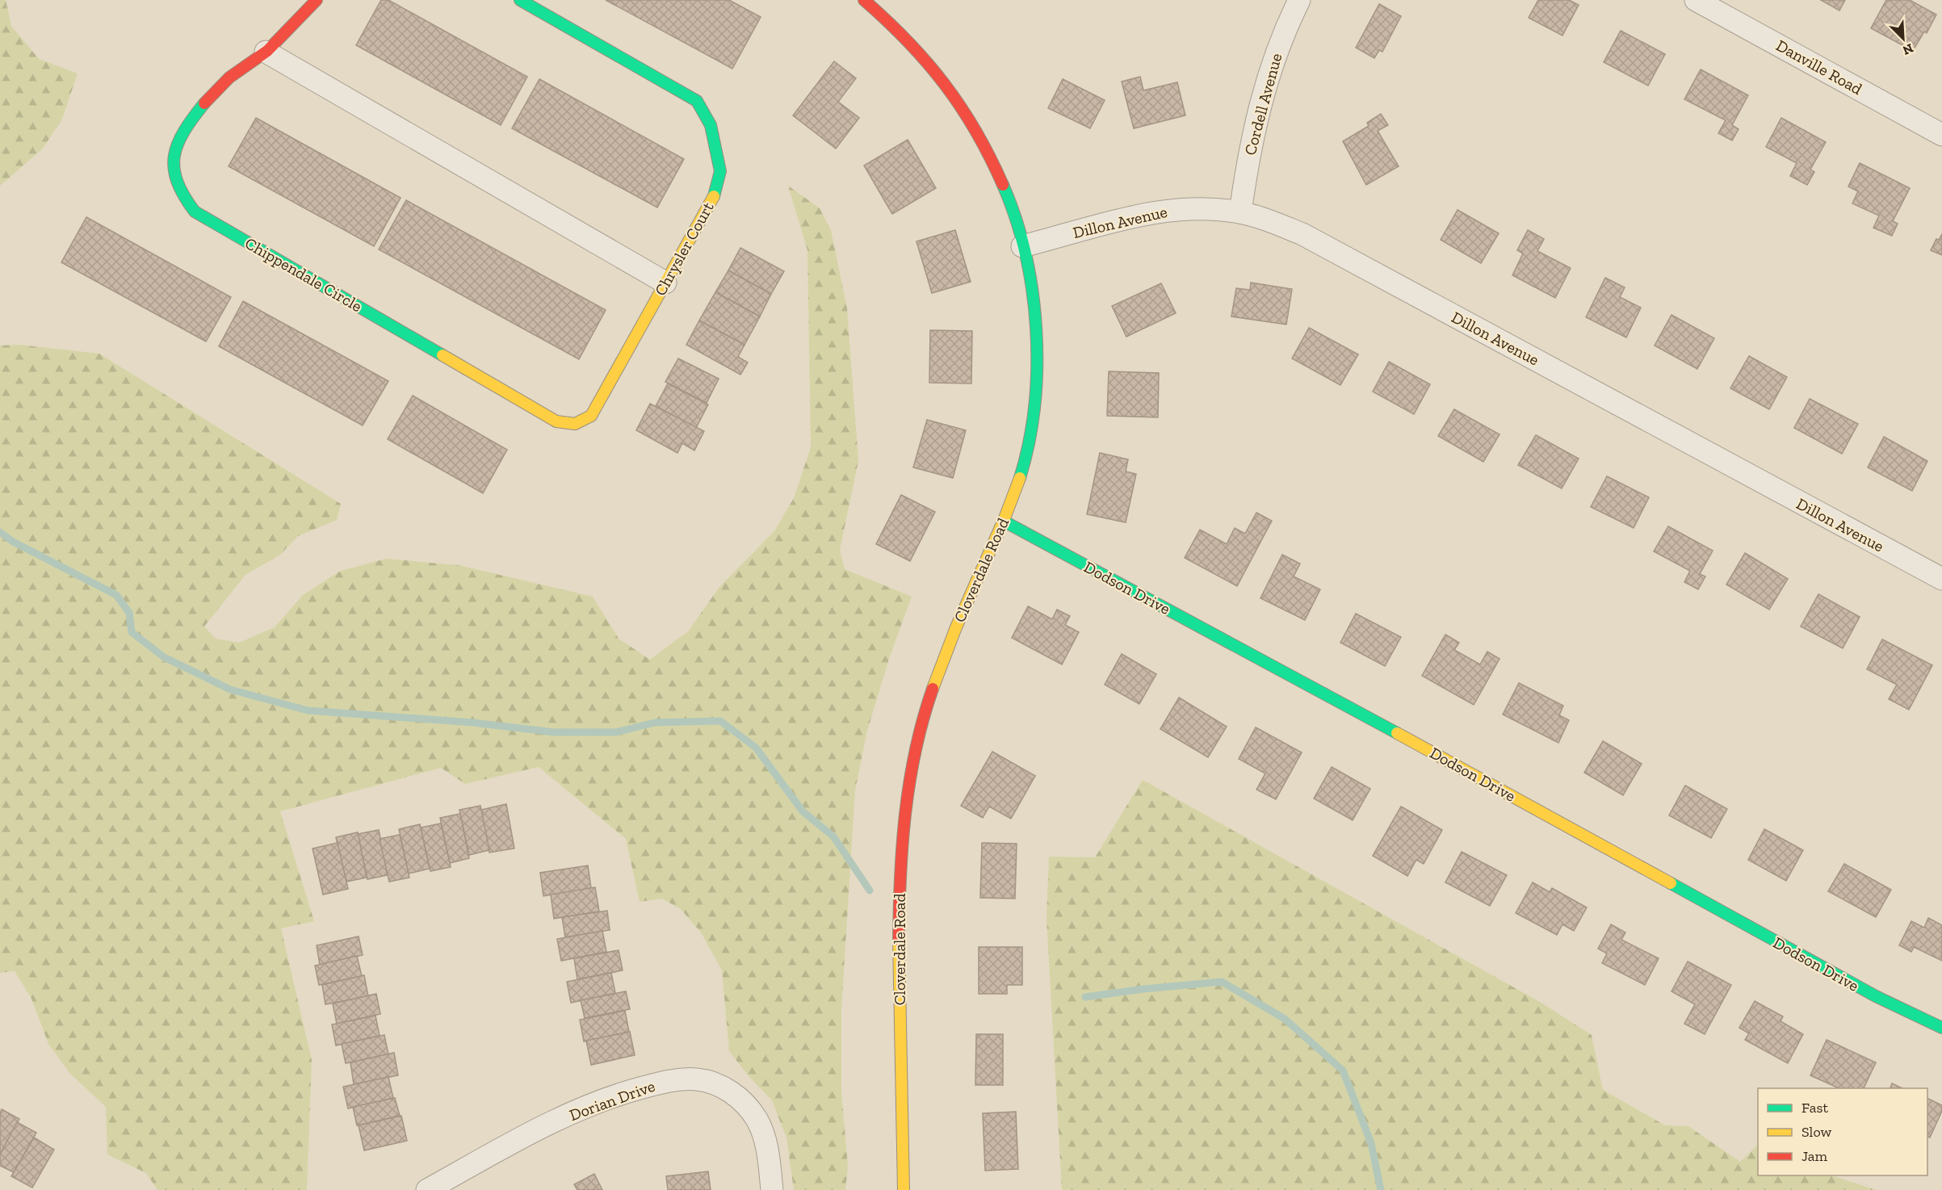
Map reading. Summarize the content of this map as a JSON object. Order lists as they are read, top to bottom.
{
  "streets": {
    "street": [
      "Danville Road",
      "Cordell Avenue",
      "Dillon Avenue",
      "Chrysler Court",
      "Chippendale Circle",
      "Cloverdale Road",
      "Dodson Drive",
      "Dorian Drive"
    ]
  },
  "crossings": [
    ["Cordell Avenue", "Dillon Avenue"],
    ["Dillon Avenue", "Cloverdale Road"],
    ["Chrysler Court", "Chippendale Circle"],
    ["Cloverdale Road", "Dodson Drive"]
  ],
  "legend": ["Fast", "Slow", "Jam"],
  "north": "bottom right"
}
